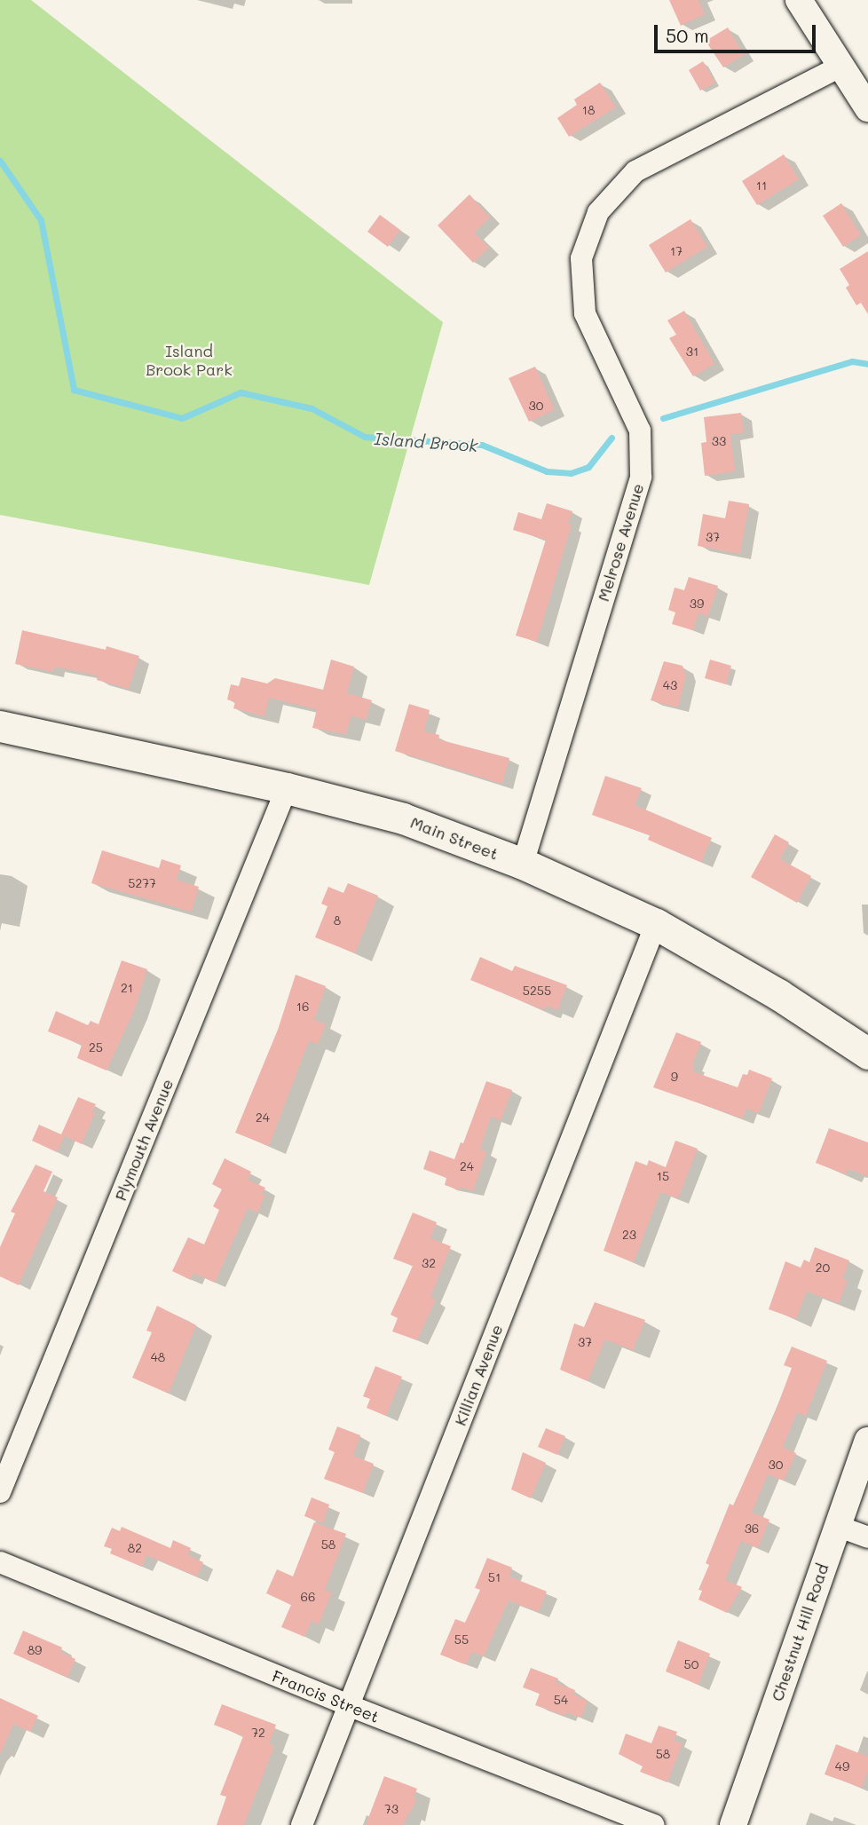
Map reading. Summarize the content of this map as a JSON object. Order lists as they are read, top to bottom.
{
  "streets": {
    "main road": ["Main Street"],
    "street": [
      "Melrose Avenue",
      "Plymouth Avenue",
      "Killian Avenue",
      "Chestnut Hill Road",
      "Francis Street"
    ]
  },
  "crossings": [
    ["Melrose Avenue", "Main Street"],
    ["Main Street", "Plymouth Avenue"],
    ["Main Street", "Killian Avenue"],
    ["Killian Avenue", "Francis Street"]
  ],
  "water": ["Island Brook"],
  "parks": ["Island Brook Park"],
  "house_numbers": [
    "18",
    "11",
    "17",
    "31",
    "30",
    "33",
    "37",
    "39",
    "43",
    "5277",
    "8",
    "21",
    "5255",
    "16",
    "25",
    "9",
    "24",
    "24",
    "15",
    "23",
    "32",
    "20",
    "37",
    "48",
    "30",
    "36",
    "58",
    "82",
    "51",
    "66",
    "55",
    "89",
    "50",
    "54",
    "72",
    "58",
    "49",
    "73"
  ],
  "scale_bar": "50 m"
}
